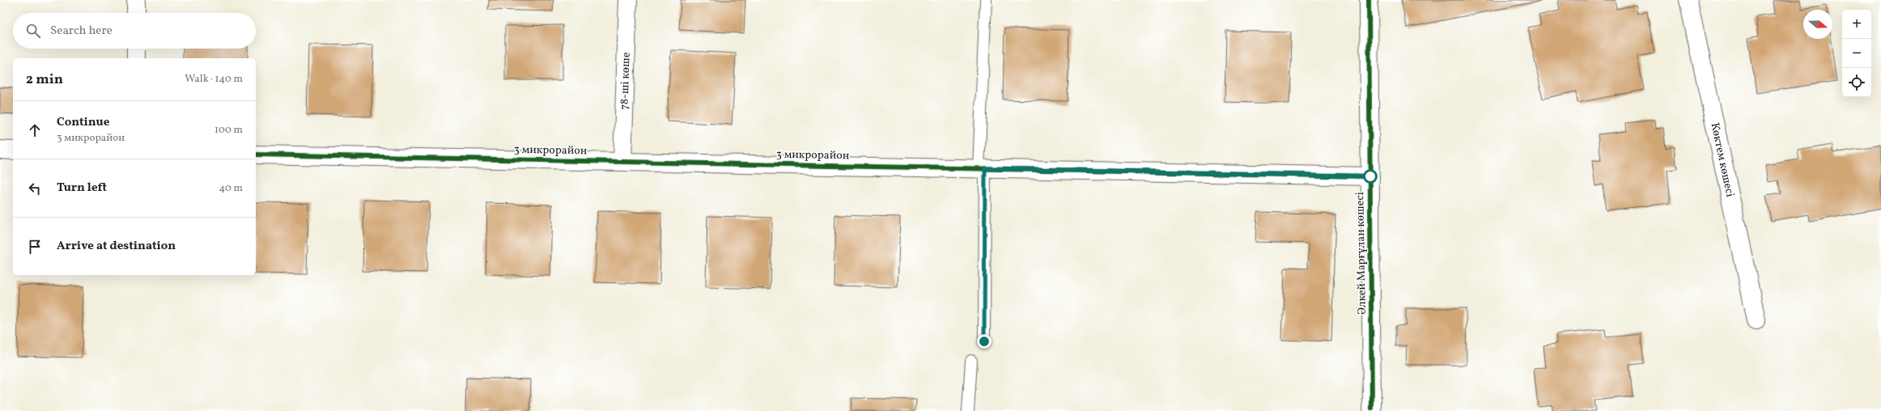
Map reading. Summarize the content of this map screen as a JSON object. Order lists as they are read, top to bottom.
{
  "streets": {
    "street": [
      "78-ші көше",
      "3 микрорайон",
      "Көктем көшесі",
      "Әлкей Марғұлан көшесі"
    ]
  },
  "crossings": [
    ["78-ші көше", "3 микрорайон"],
    ["3 микрорайон", "Әлкей Марғұлан көшесі"]
  ],
  "north": "right",
  "page": {
    "map_buttons": ["+", "−"],
    "search": "Search here",
    "heading": ["2 min", "Walk · 140 m"],
    "list": [
      ["Continue", "3 микрорайон", "100 m"],
      ["Turn left", "40 m"],
      "Arrive at destination"
    ]
  }
}
